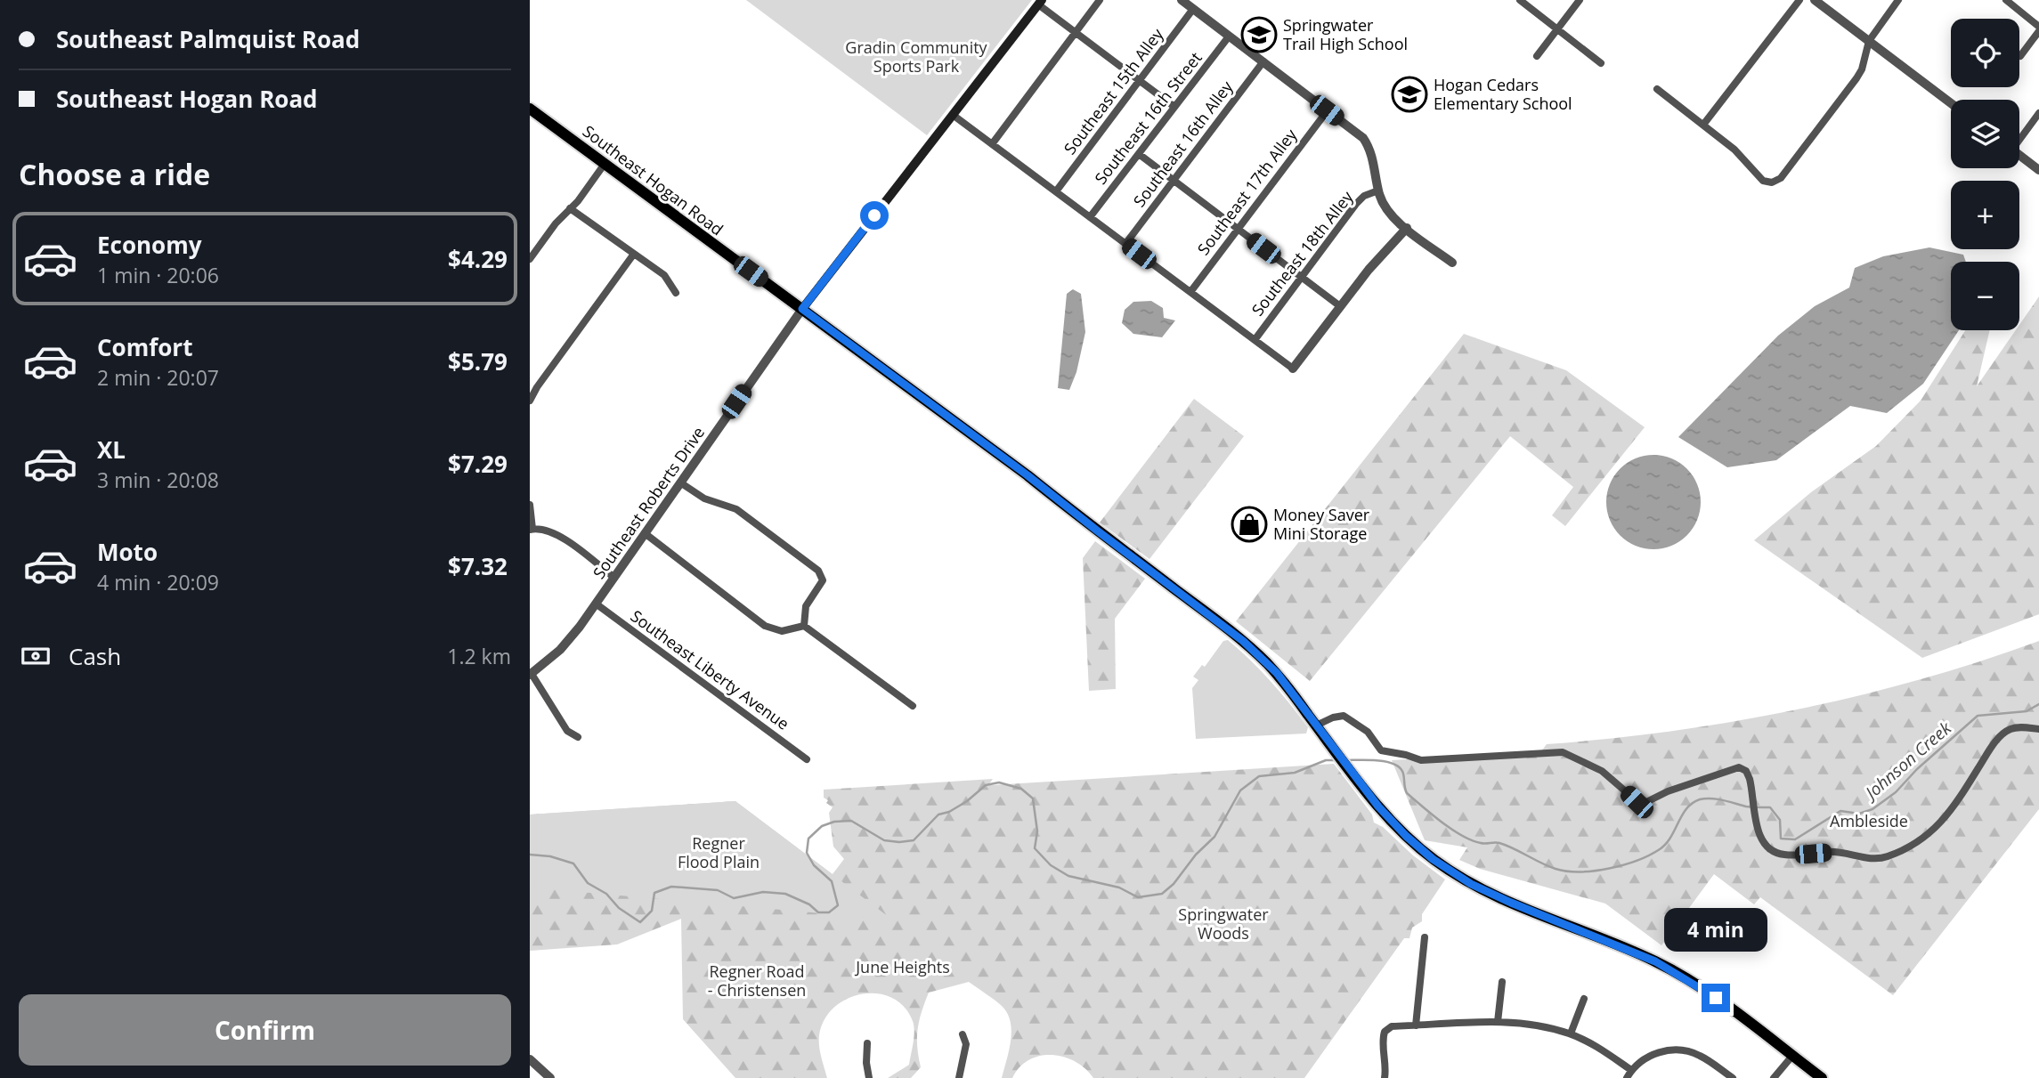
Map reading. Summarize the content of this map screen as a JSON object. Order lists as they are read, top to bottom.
{
  "streets": {
    "main road": ["Southeast Hogan Road"],
    "street": [
      "Southeast 15th Alley",
      "Southeast 16th Street",
      "Southeast 16th Alley",
      "Southeast 17th Alley",
      "Southeast 18th Alley",
      "Southeast Roberts Drive",
      "Southeast Liberty Avenue"
    ]
  },
  "crossings": [
    ["Southeast Hogan Road", "Southeast Roberts Drive"],
    ["Southeast Roberts Drive", "Southeast Liberty Avenue"]
  ],
  "water": ["Johnson Creek"],
  "parks": [
    "Gradin Community Sports Park",
    "Ambleside",
    "Regner Flood Plain",
    "Springwater Woods",
    "June Heights",
    "Regner Road - Christensen"
  ],
  "places": {
    "school or university": ["Springwater Trail High School", "Hogan Cedars Elementary School"],
    "shop": ["Money Saver Mini Storage"]
  },
  "page": {
    "banner": ["Southeast Palmquist Road", "Southeast Hogan Road"],
    "map_buttons": ["+", "−"],
    "heading": "Choose a ride",
    "list": [
      {
        "name": "Economy",
        "note": "1 min · 20:06",
        "value": "$4.29"
      },
      {
        "name": "Comfort",
        "note": "2 min · 20:07",
        "value": "$5.79"
      },
      {
        "name": "XL",
        "note": "3 min · 20:08",
        "value": "$7.29"
      },
      {
        "name": "Moto",
        "note": "4 min · 20:09",
        "value": "$7.32"
      }
    ],
    "pay": ["Cash", "1.2 km"],
    "bubble": "4 min",
    "buttons": "Confirm"
  }
}
